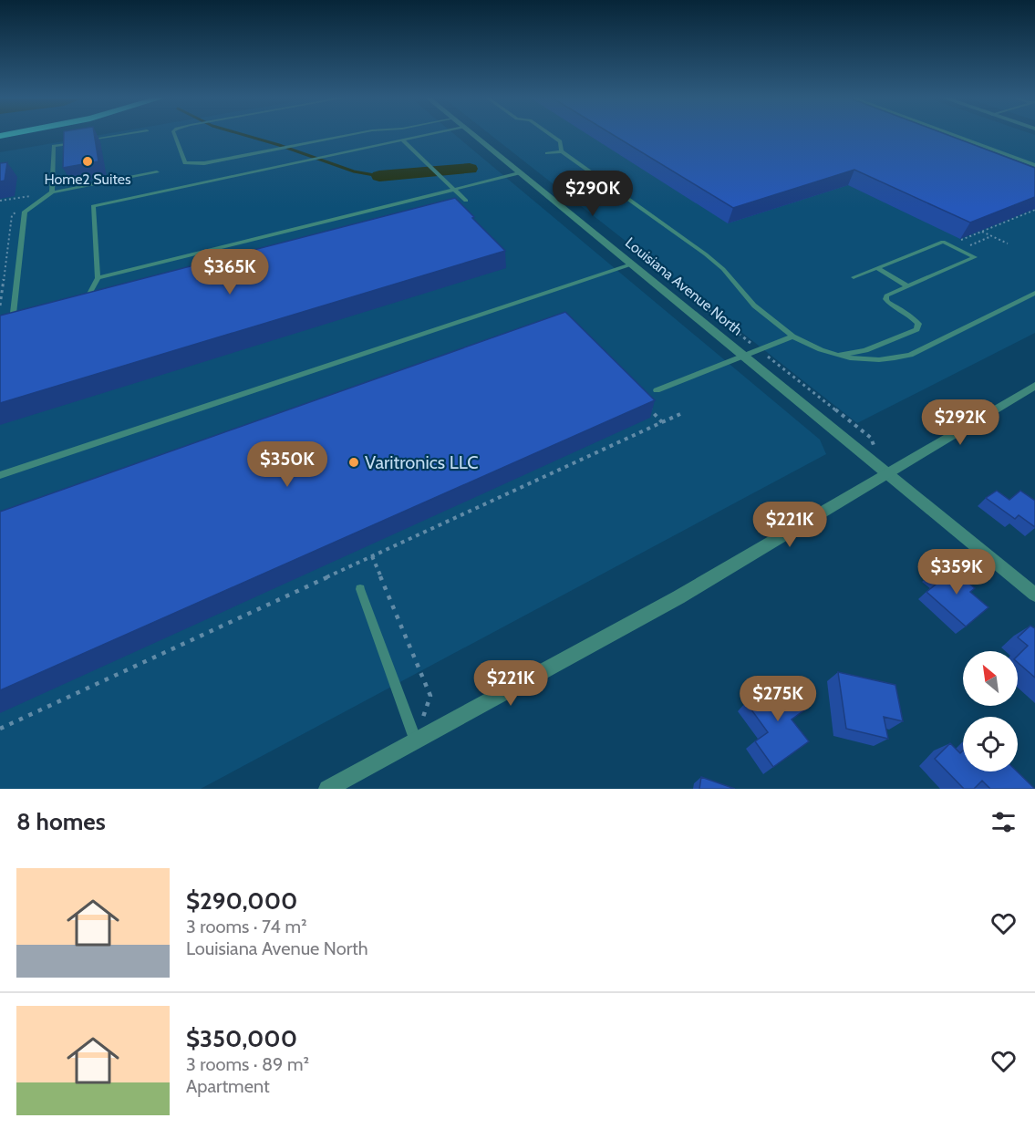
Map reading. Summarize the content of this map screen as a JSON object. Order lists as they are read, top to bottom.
{
  "streets": {
    "street": ["Louisiana Avenue North"]
  },
  "places": ["Home2 Suites", "Varitronics LLC"],
  "north": "top left",
  "page": {
    "price": [
      "$290K",
      "$365K",
      "$292K",
      "$350K",
      "$221K",
      "$359K",
      "$221K",
      "$275K"
    ],
    "heading": "8 homes",
    "list": [
      {
        "name": "$290,000",
        "note": "3 rooms · 74 m² · Louisiana Avenue North"
      },
      {
        "name": "$350,000",
        "note": "3 rooms · 89 m² · Apartment"
      }
    ]
  }
}
